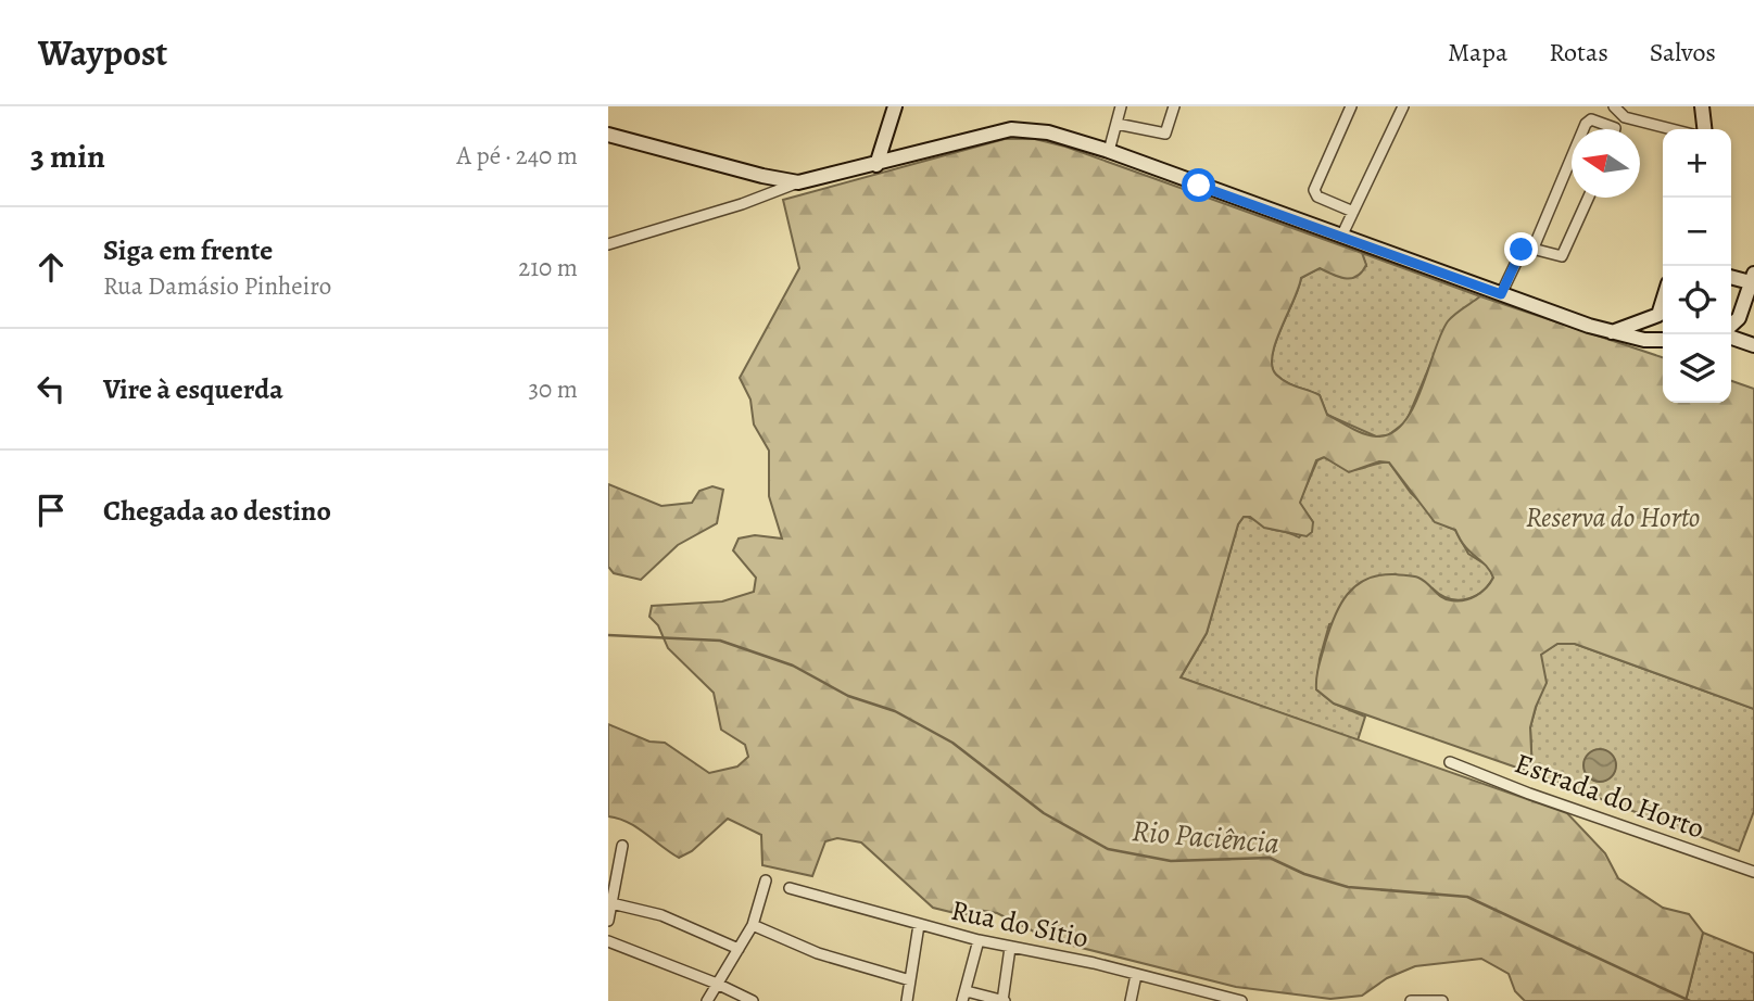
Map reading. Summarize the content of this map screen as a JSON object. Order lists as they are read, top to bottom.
{
  "streets": {
    "street": ["Estrada do Horto", "Rua do Sítio"]
  },
  "water": ["Rio Paciência"],
  "parks": ["Reserva do Horto"],
  "north": "left",
  "page": {
    "header": "Waypost",
    "nav": ["Mapa", "Rotas", "Salvos"],
    "heading": ["3 min", "A pé · 240 m"],
    "map_buttons": ["+", "−"],
    "list": [
      ["Siga em frente", "Rua Damásio Pinheiro", "210 m"],
      ["Vire à esquerda", "30 m"],
      "Chegada ao destino"
    ]
  }
}
